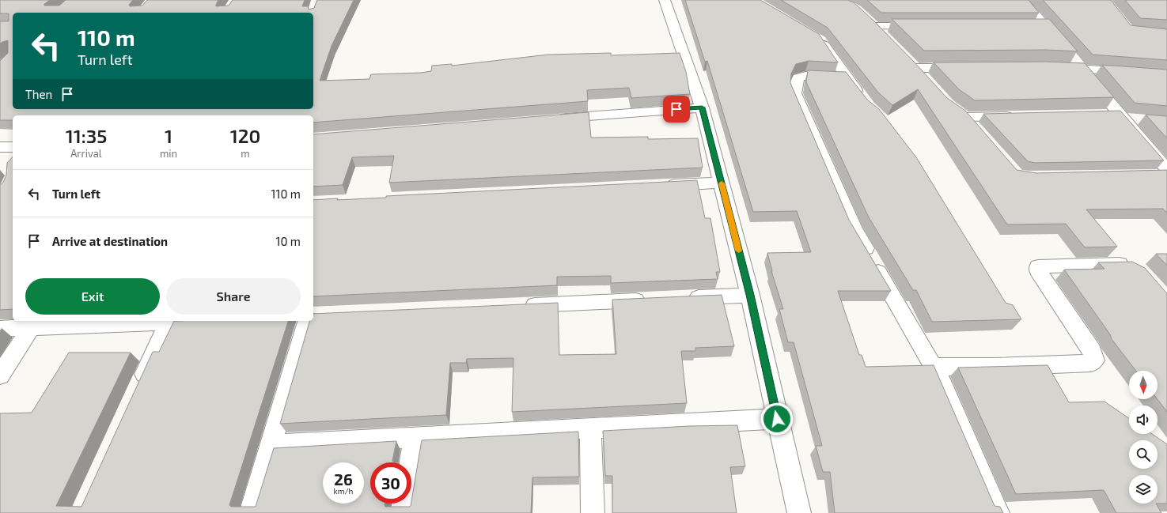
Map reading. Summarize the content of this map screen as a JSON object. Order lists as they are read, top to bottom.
{
  "north": "bottom",
  "page": {
    "turn": ["110 m", "Turn left"],
    "then": "Then",
    "eta": [
      "11:35",
      "Arrival",
      "1",
      "min",
      "120",
      "m"
    ],
    "list": [
      {
        "name": "Turn left",
        "value": "110 m"
      },
      {
        "name": "Arrive at destination",
        "value": "10 m"
      }
    ],
    "buttons": ["Exit", "Share"],
    "speed": "26 km/h",
    "limit": "30"
  }
}
